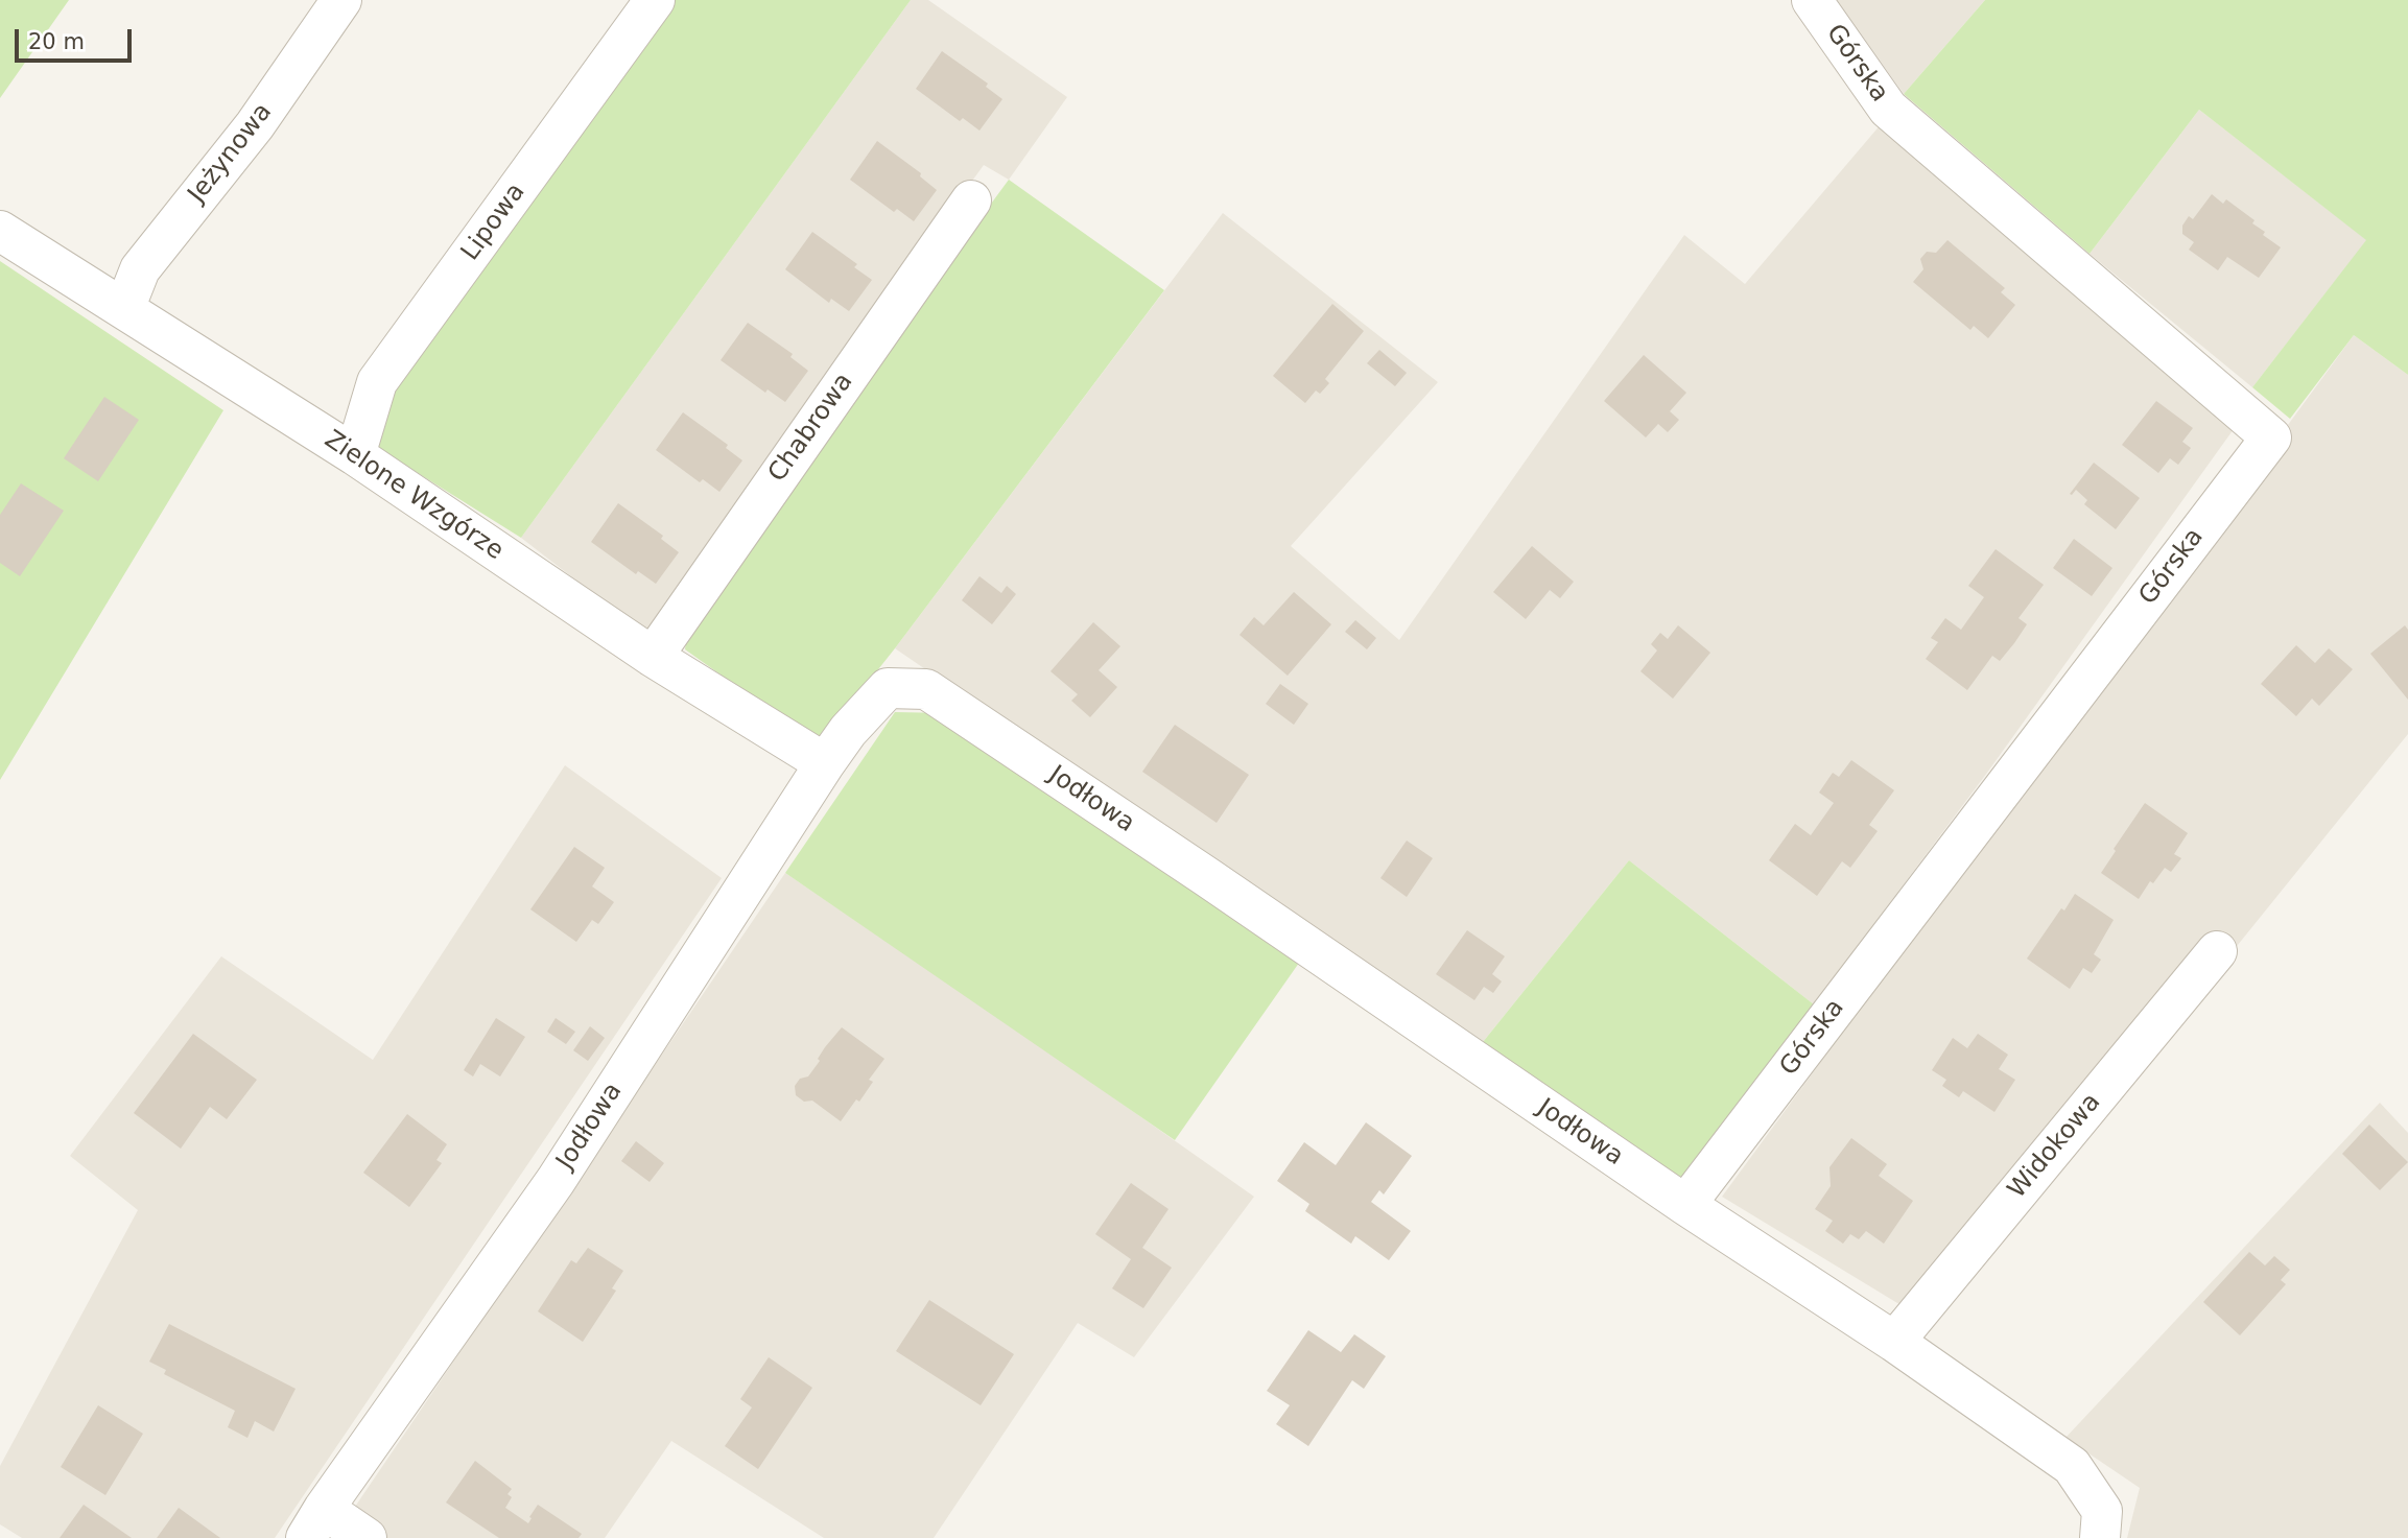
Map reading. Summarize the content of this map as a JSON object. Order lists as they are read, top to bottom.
{
  "streets": {
    "street": [
      "Górska",
      "Jeżynowa",
      "Lipowa",
      "Chabrowa",
      "Zielone Wzgórze",
      "Jodłowa",
      "Widokowa"
    ]
  },
  "crossings": [
    ["Górska", "Jodłowa"],
    ["Jeżynowa", "Zielone Wzgórze"],
    ["Lipowa", "Zielone Wzgórze"],
    ["Chabrowa", "Zielone Wzgórze"],
    ["Zielone Wzgórze", "Jodłowa"],
    ["Jodłowa", "Widokowa"]
  ],
  "scale_bar": "20 m"
}
